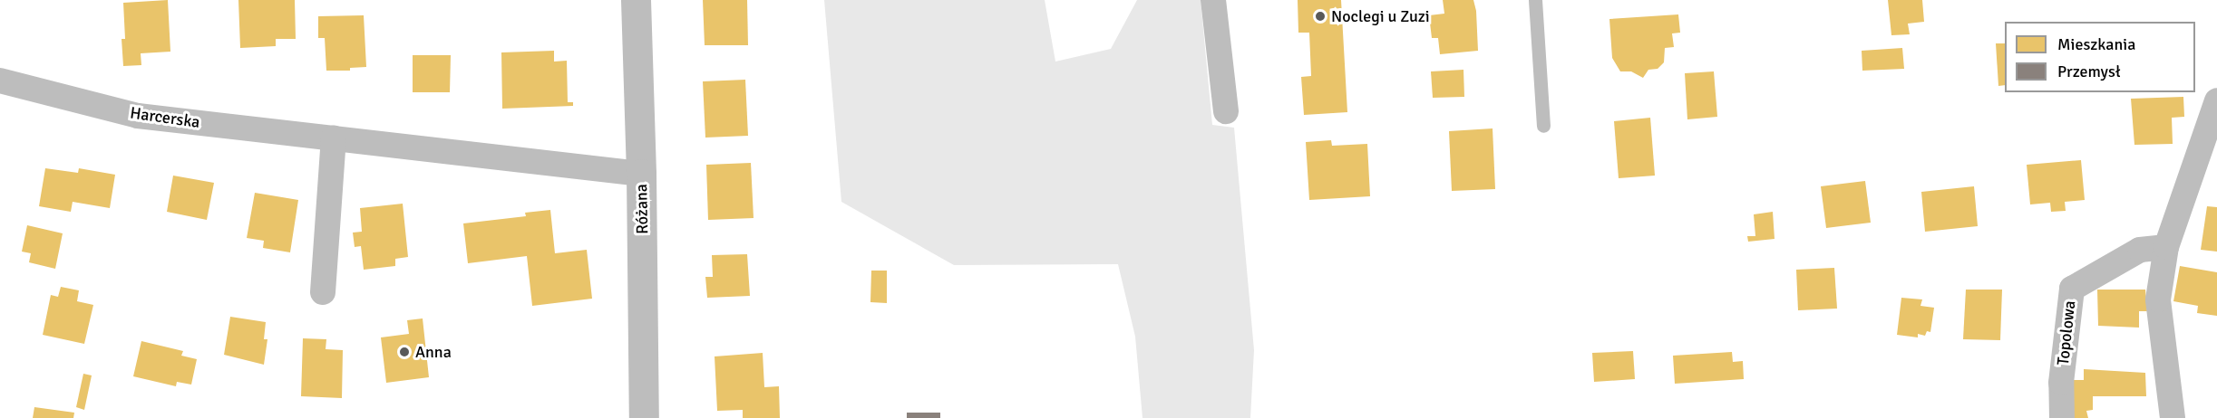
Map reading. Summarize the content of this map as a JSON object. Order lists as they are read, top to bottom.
{
  "streets": {
    "street": ["Harcerska", "Różana", "Topolowa"]
  },
  "crossings": [
    ["Harcerska", "Różana"]
  ],
  "places": ["Noclegi u Zuzi", "Anna"],
  "legend": ["Mieszkania", "Przemysł"]
}
